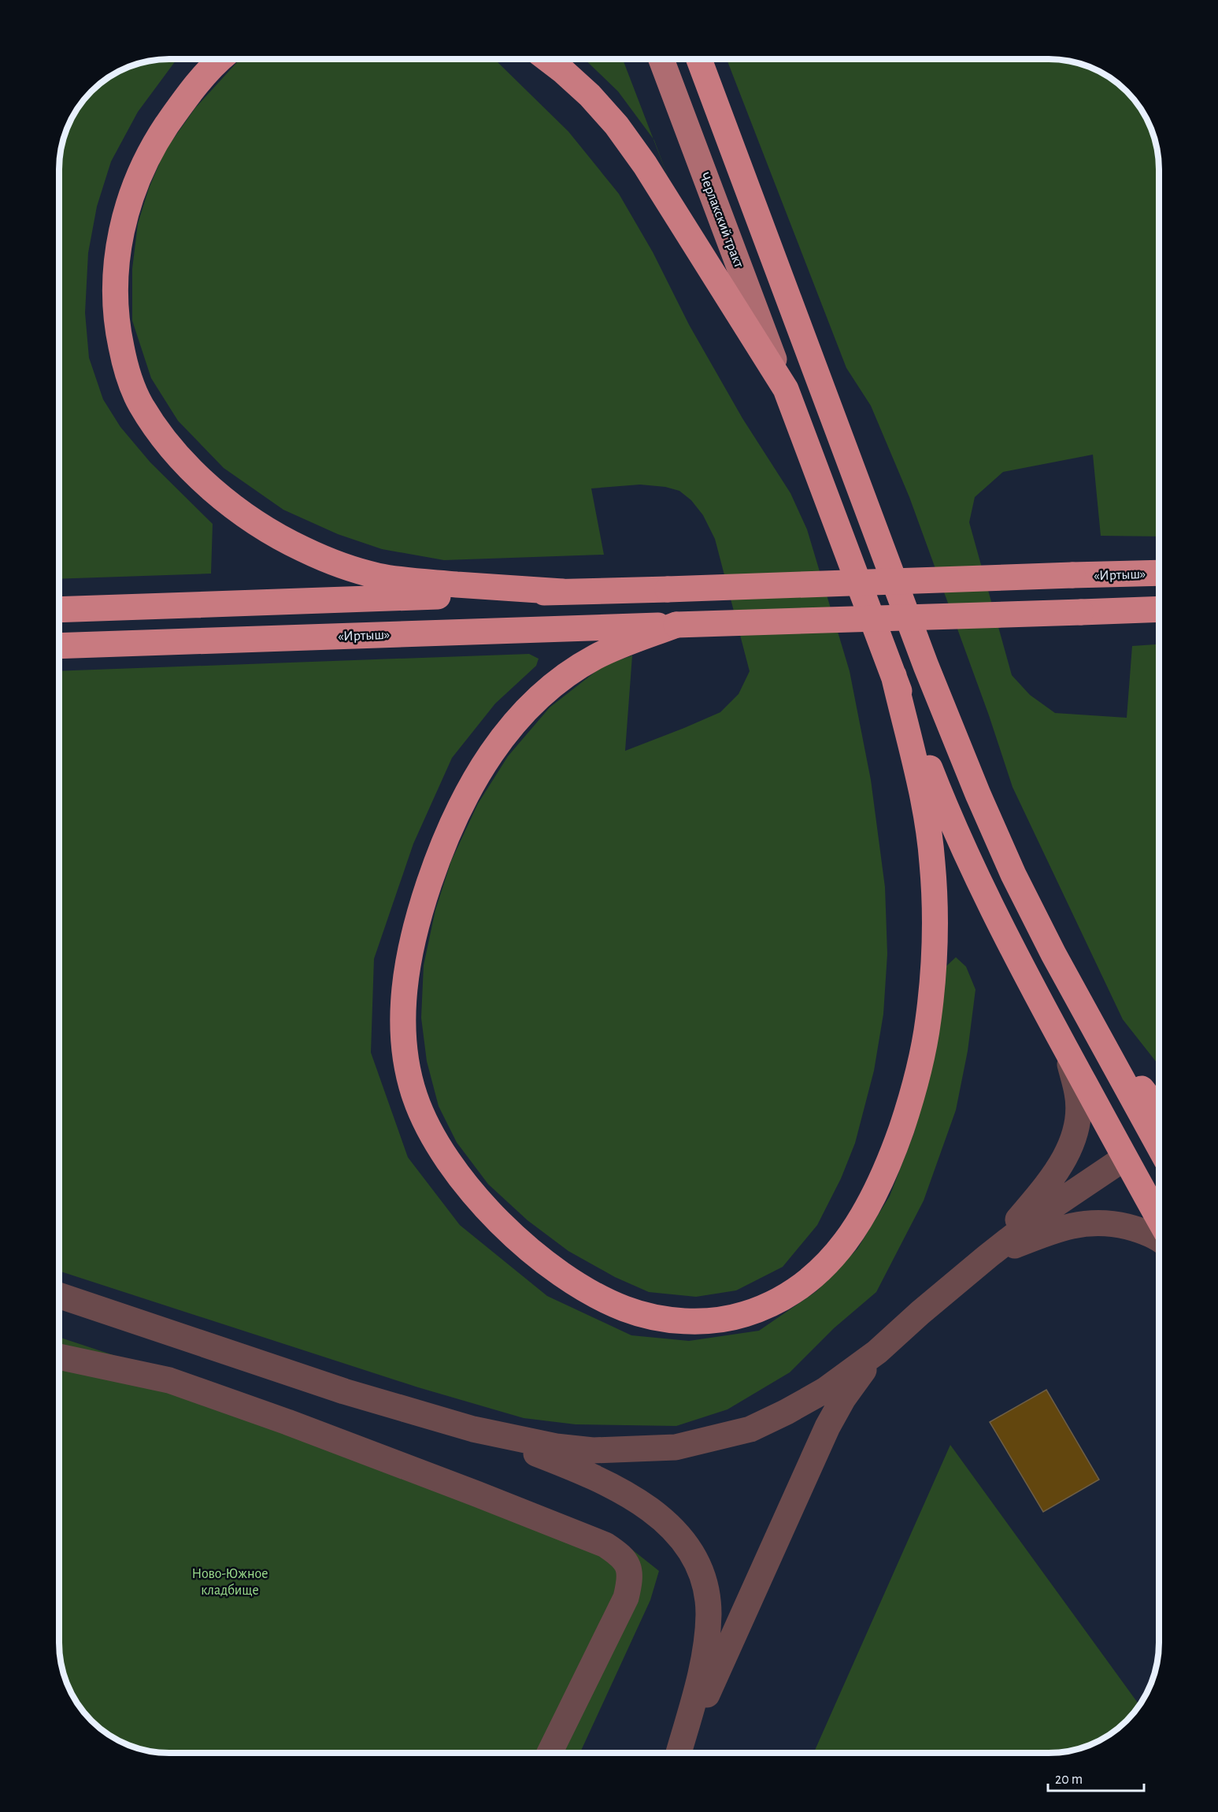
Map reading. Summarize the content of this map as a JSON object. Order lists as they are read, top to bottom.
{
  "streets": {
    "highway": ["«Иртыш»"],
    "main road": ["Черлакский тракт"]
  },
  "parks": ["Ново-Южное кладбище"],
  "scale_bar": "20 m"
}
